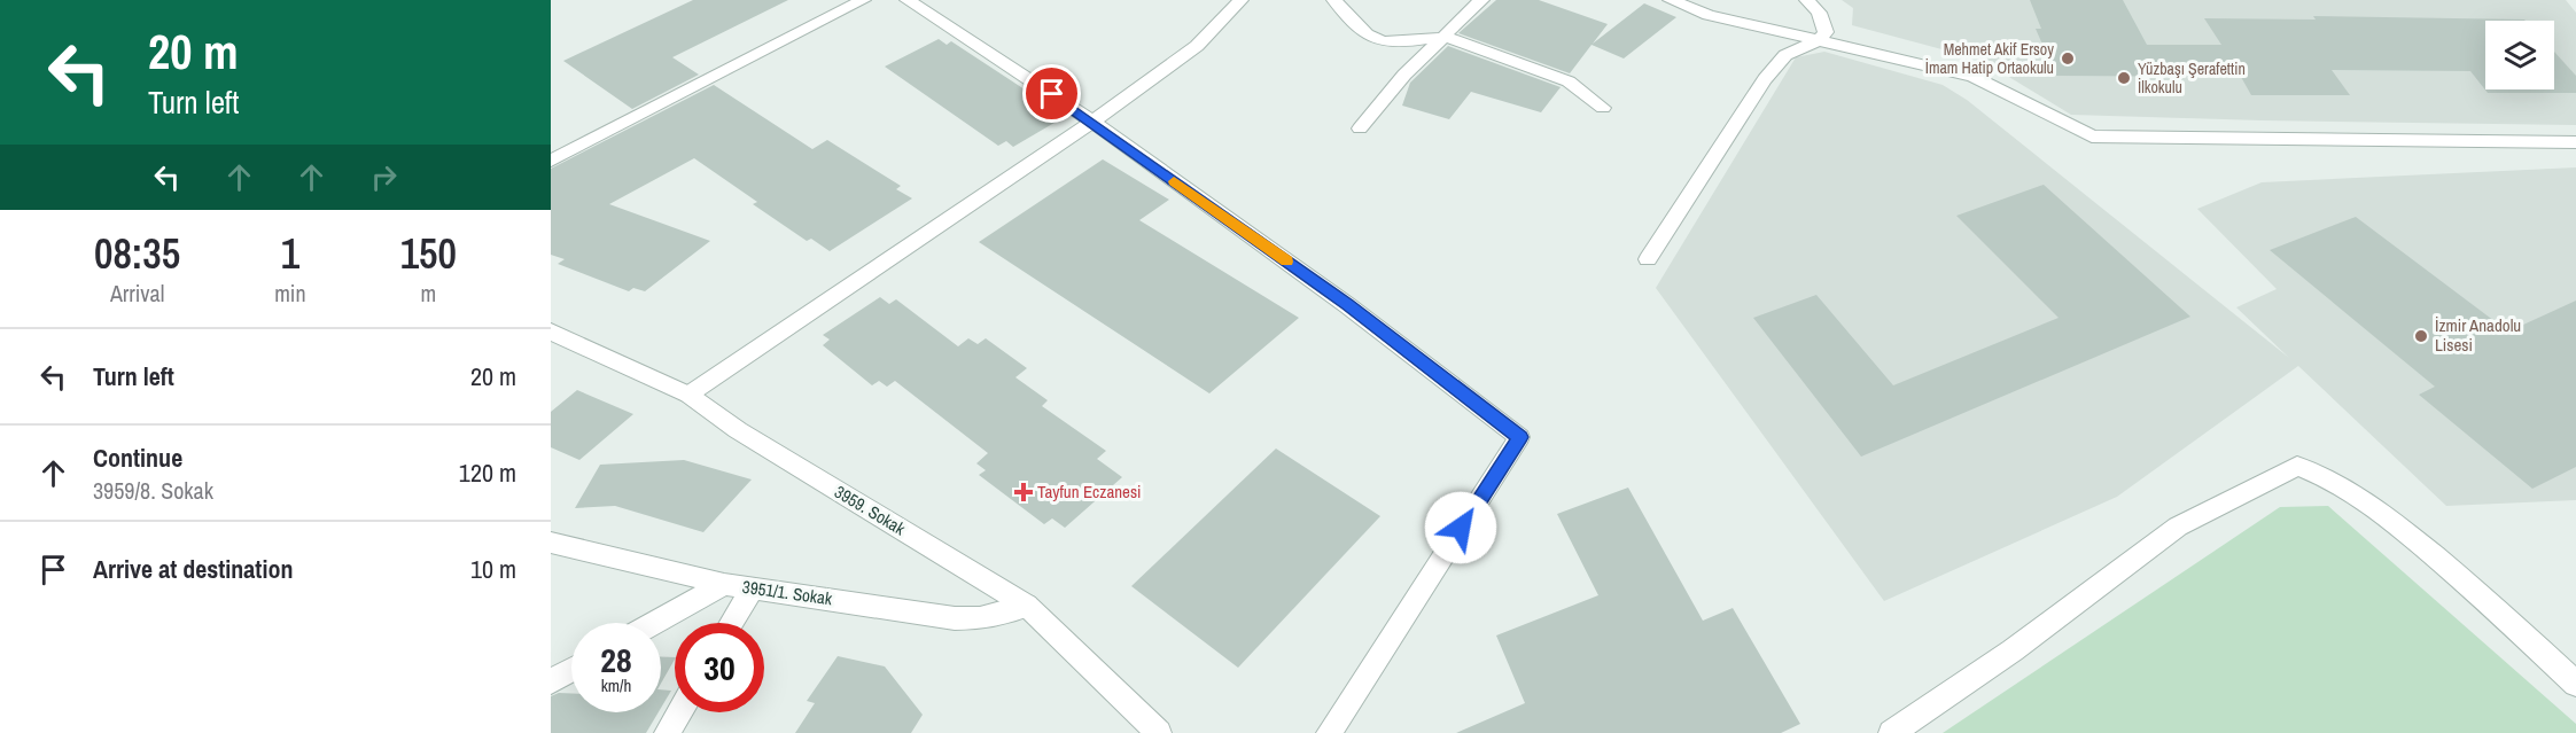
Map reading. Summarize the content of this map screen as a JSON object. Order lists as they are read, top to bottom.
{
  "streets": {
    "street": ["3959. Sokak", "3951/1. Sokak"]
  },
  "crossings": [
    ["3959. Sokak", "3951/1. Sokak"]
  ],
  "places": {
    "other": ["Mehmet Akif Ersoy İmam Hatip Ortaokulu", "Yüzbaşı Şerafettin İlkokulu", "İzmir Anadolu Lisesi"],
    "health": ["Tayfun Eczanesi"]
  },
  "page": {
    "turn": ["20 m", "Turn left"],
    "eta": [
      "08:35",
      "Arrival",
      "1",
      "min",
      "150",
      "m"
    ],
    "list": [
      {
        "name": "Turn left",
        "value": "20 m"
      },
      {
        "name": "Continue",
        "note": "3959/8. Sokak",
        "value": "120 m"
      },
      {
        "name": "Arrive at destination",
        "value": "10 m"
      }
    ],
    "speed": "28 km/h",
    "limit": "30"
  }
}
